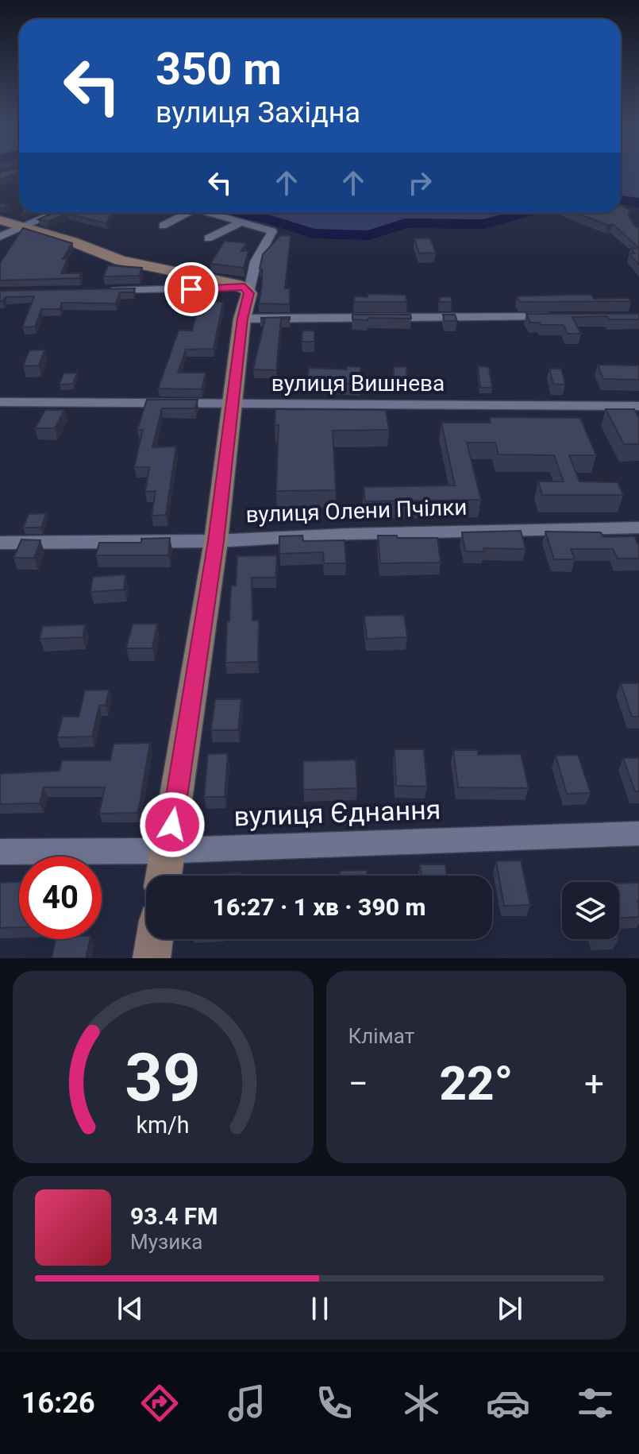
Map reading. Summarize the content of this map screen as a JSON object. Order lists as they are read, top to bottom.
{
  "streets": {
    "street": ["вулиця Вишнева", "вулиця Олени Пчілки", "вулиця Єднання"]
  },
  "page": {
    "turn": ["350 m", "вулиця Західна"],
    "limit": "40",
    "trip": "16:27 · 1 хв · 390 m",
    "tile": "Клімат",
    "heat": ["−", "22°", "+"],
    "song": ["93.4 FM", "Музика"],
    "tabs": "16:26",
    "gauge": ["39", "km/h"]
  }
}
